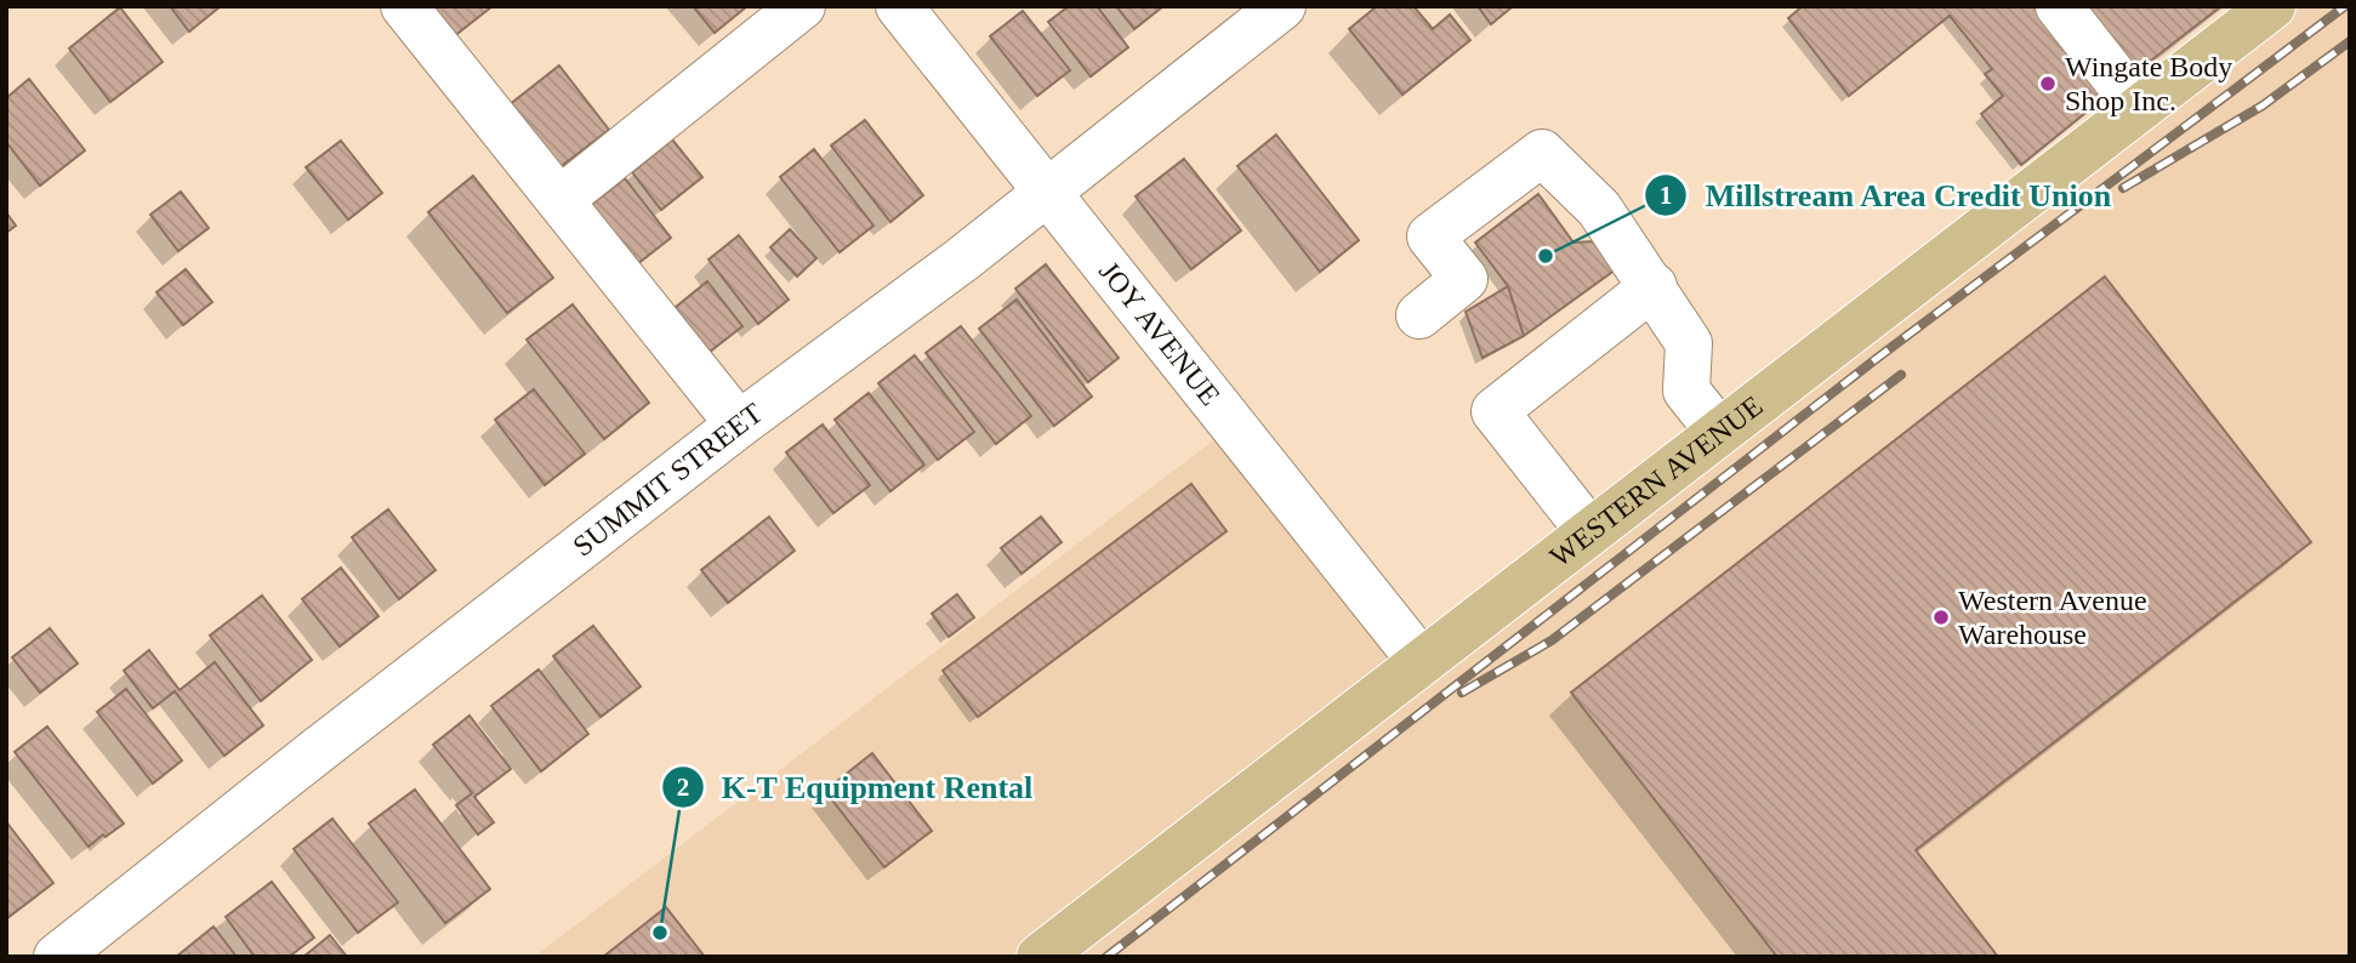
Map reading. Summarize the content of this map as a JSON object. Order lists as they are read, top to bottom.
{
  "streets": {
    "main road": ["WESTERN AVENUE"],
    "street": ["JOY AVENUE", "SUMMIT STREET"]
  },
  "crossings": [
    ["JOY AVENUE", "SUMMIT STREET"],
    ["JOY AVENUE", "WESTERN AVENUE"]
  ],
  "places": [
    "Wingate Body Shop Inc.",
    "Millstream Area Credit Union",
    "Western Avenue Warehouse",
    "K-T Equipment Rental"
  ]
}
